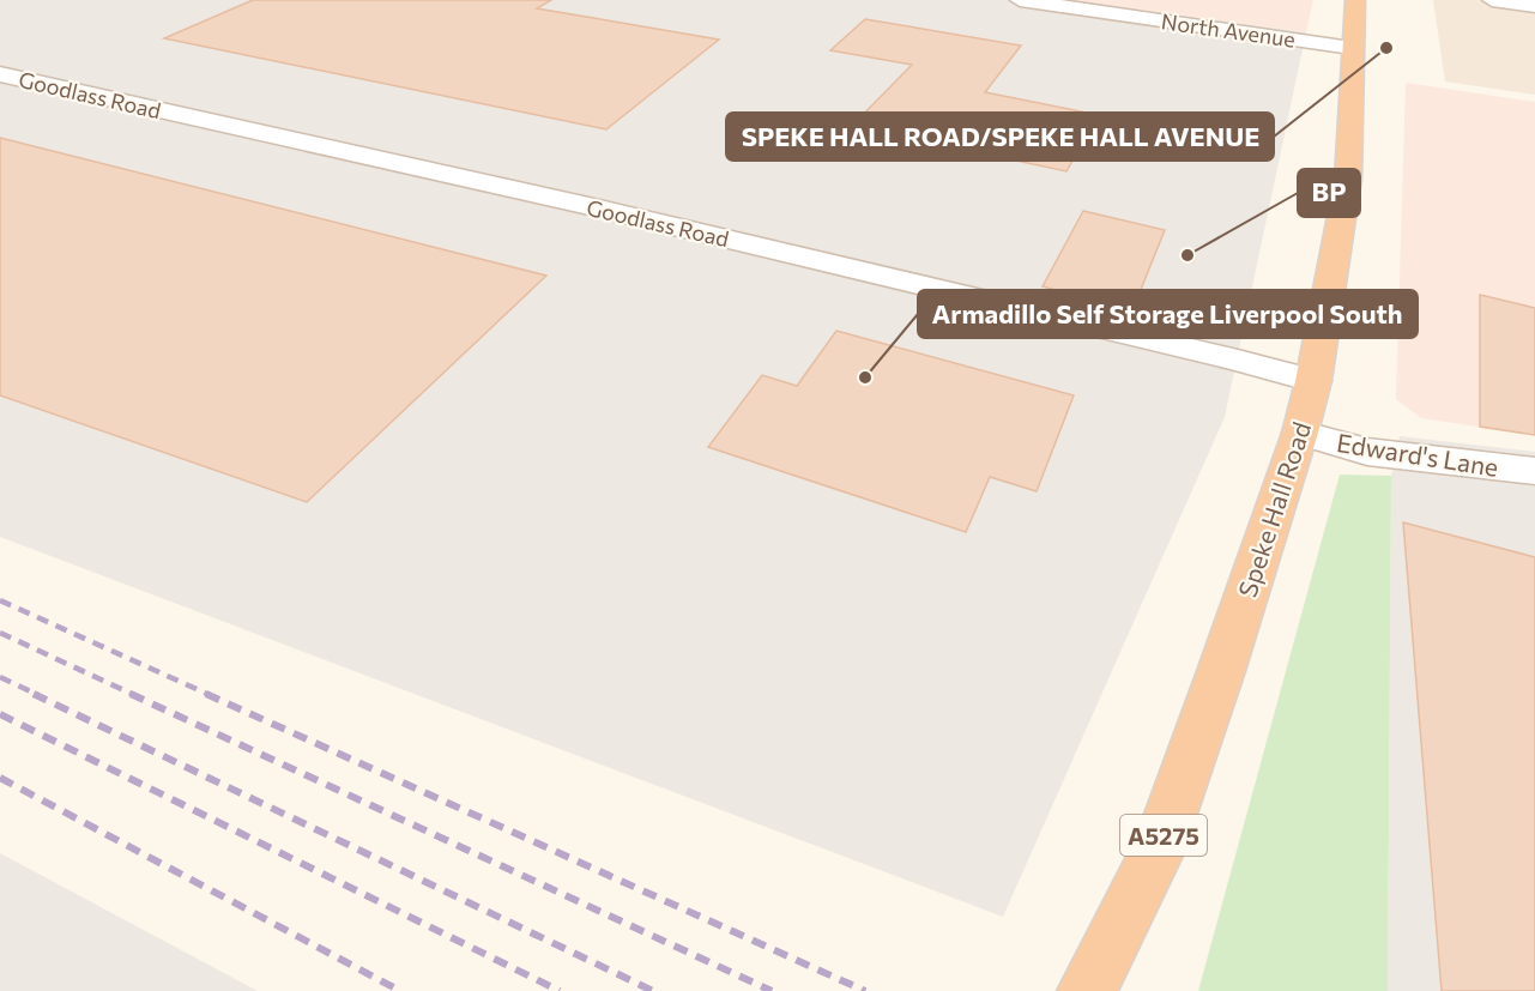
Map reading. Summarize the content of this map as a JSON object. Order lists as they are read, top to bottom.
{
  "streets": {
    "highway": ["Speke Hall Road", "A5275"],
    "street": ["North Avenue", "Goodlass Road", "Edward's Lane"]
  },
  "crossings": [
    ["North Avenue", "Speke Hall Road"],
    ["Goodlass Road", "Speke Hall Road"],
    ["Edward's Lane", "Speke Hall Road"]
  ],
  "places": ["SPEKE HALL ROAD/SPEKE HALL AVENUE", "BP", "Armadillo Self Storage Liverpool South"]
}
